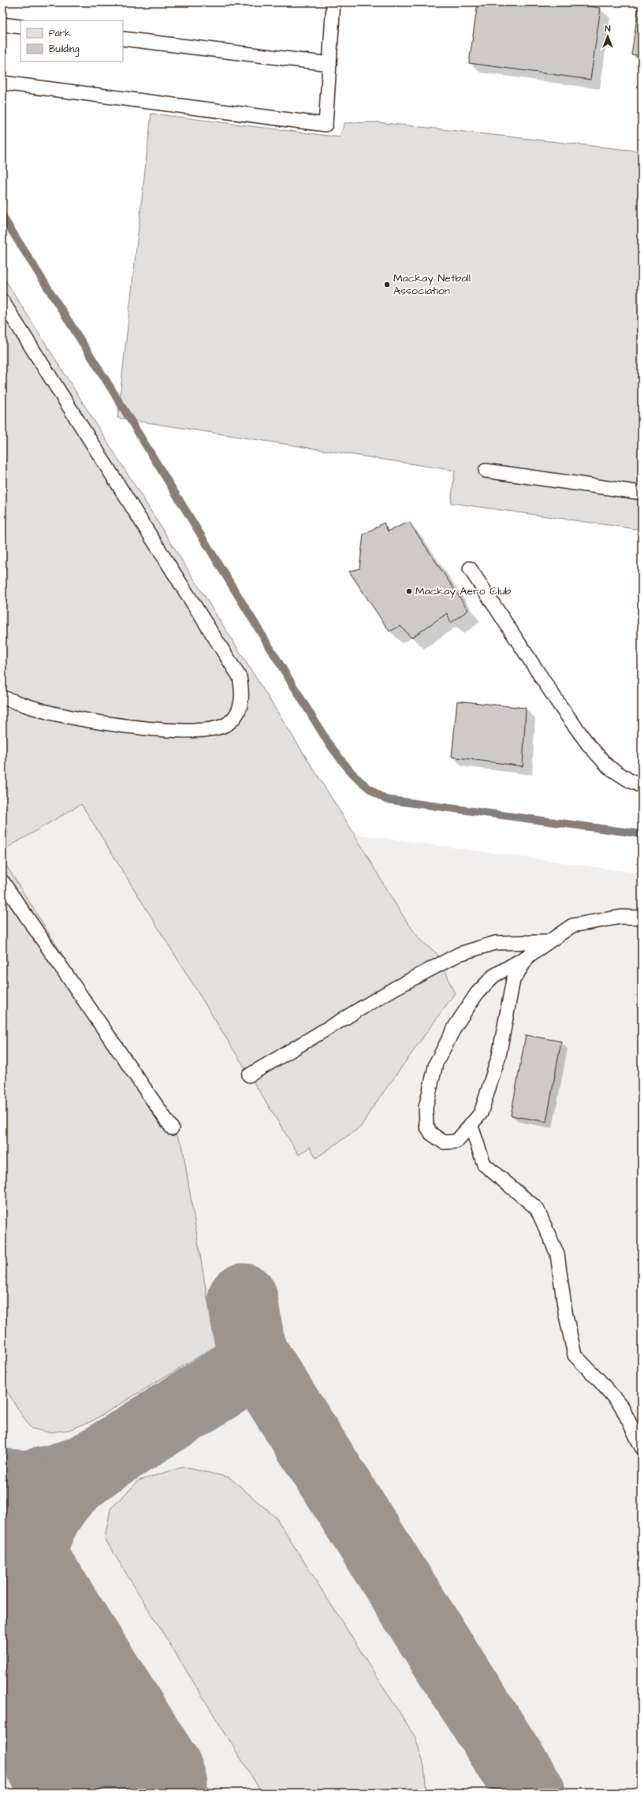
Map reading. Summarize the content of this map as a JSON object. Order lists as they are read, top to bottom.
{
  "places": ["Mackay Netball Association", "Mackay Aero Club"],
  "legend": ["Park", "Building"],
  "north": "top"
}
